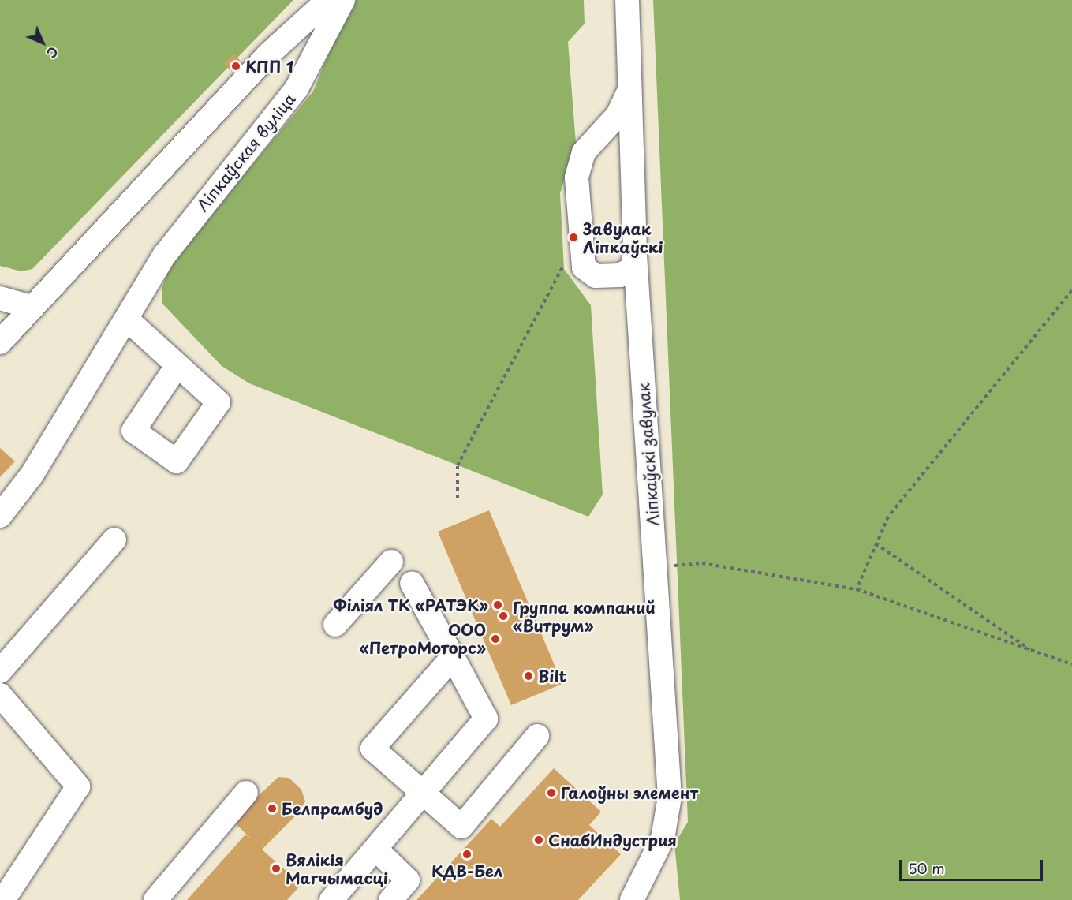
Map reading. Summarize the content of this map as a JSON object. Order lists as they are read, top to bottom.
{
  "streets": {
    "street": ["Ліпкаўская вуліца", "Ліпкаўскі завулак"]
  },
  "places": [
    "КПП 1",
    "Завулак Ліпкаўскі",
    "Філіял ТК «РАТЭК»",
    "Группа компаний «Витрум»",
    "ООО «ПетроМоторс»",
    "Bilt",
    "Галоўны элемент",
    "Белпрамбуд",
    "СнабИндустрия",
    "КДВ-Бел",
    "Вялікія Магчымасці"
  ],
  "scale_bar": "50 m",
  "north": "bottom right"
}
